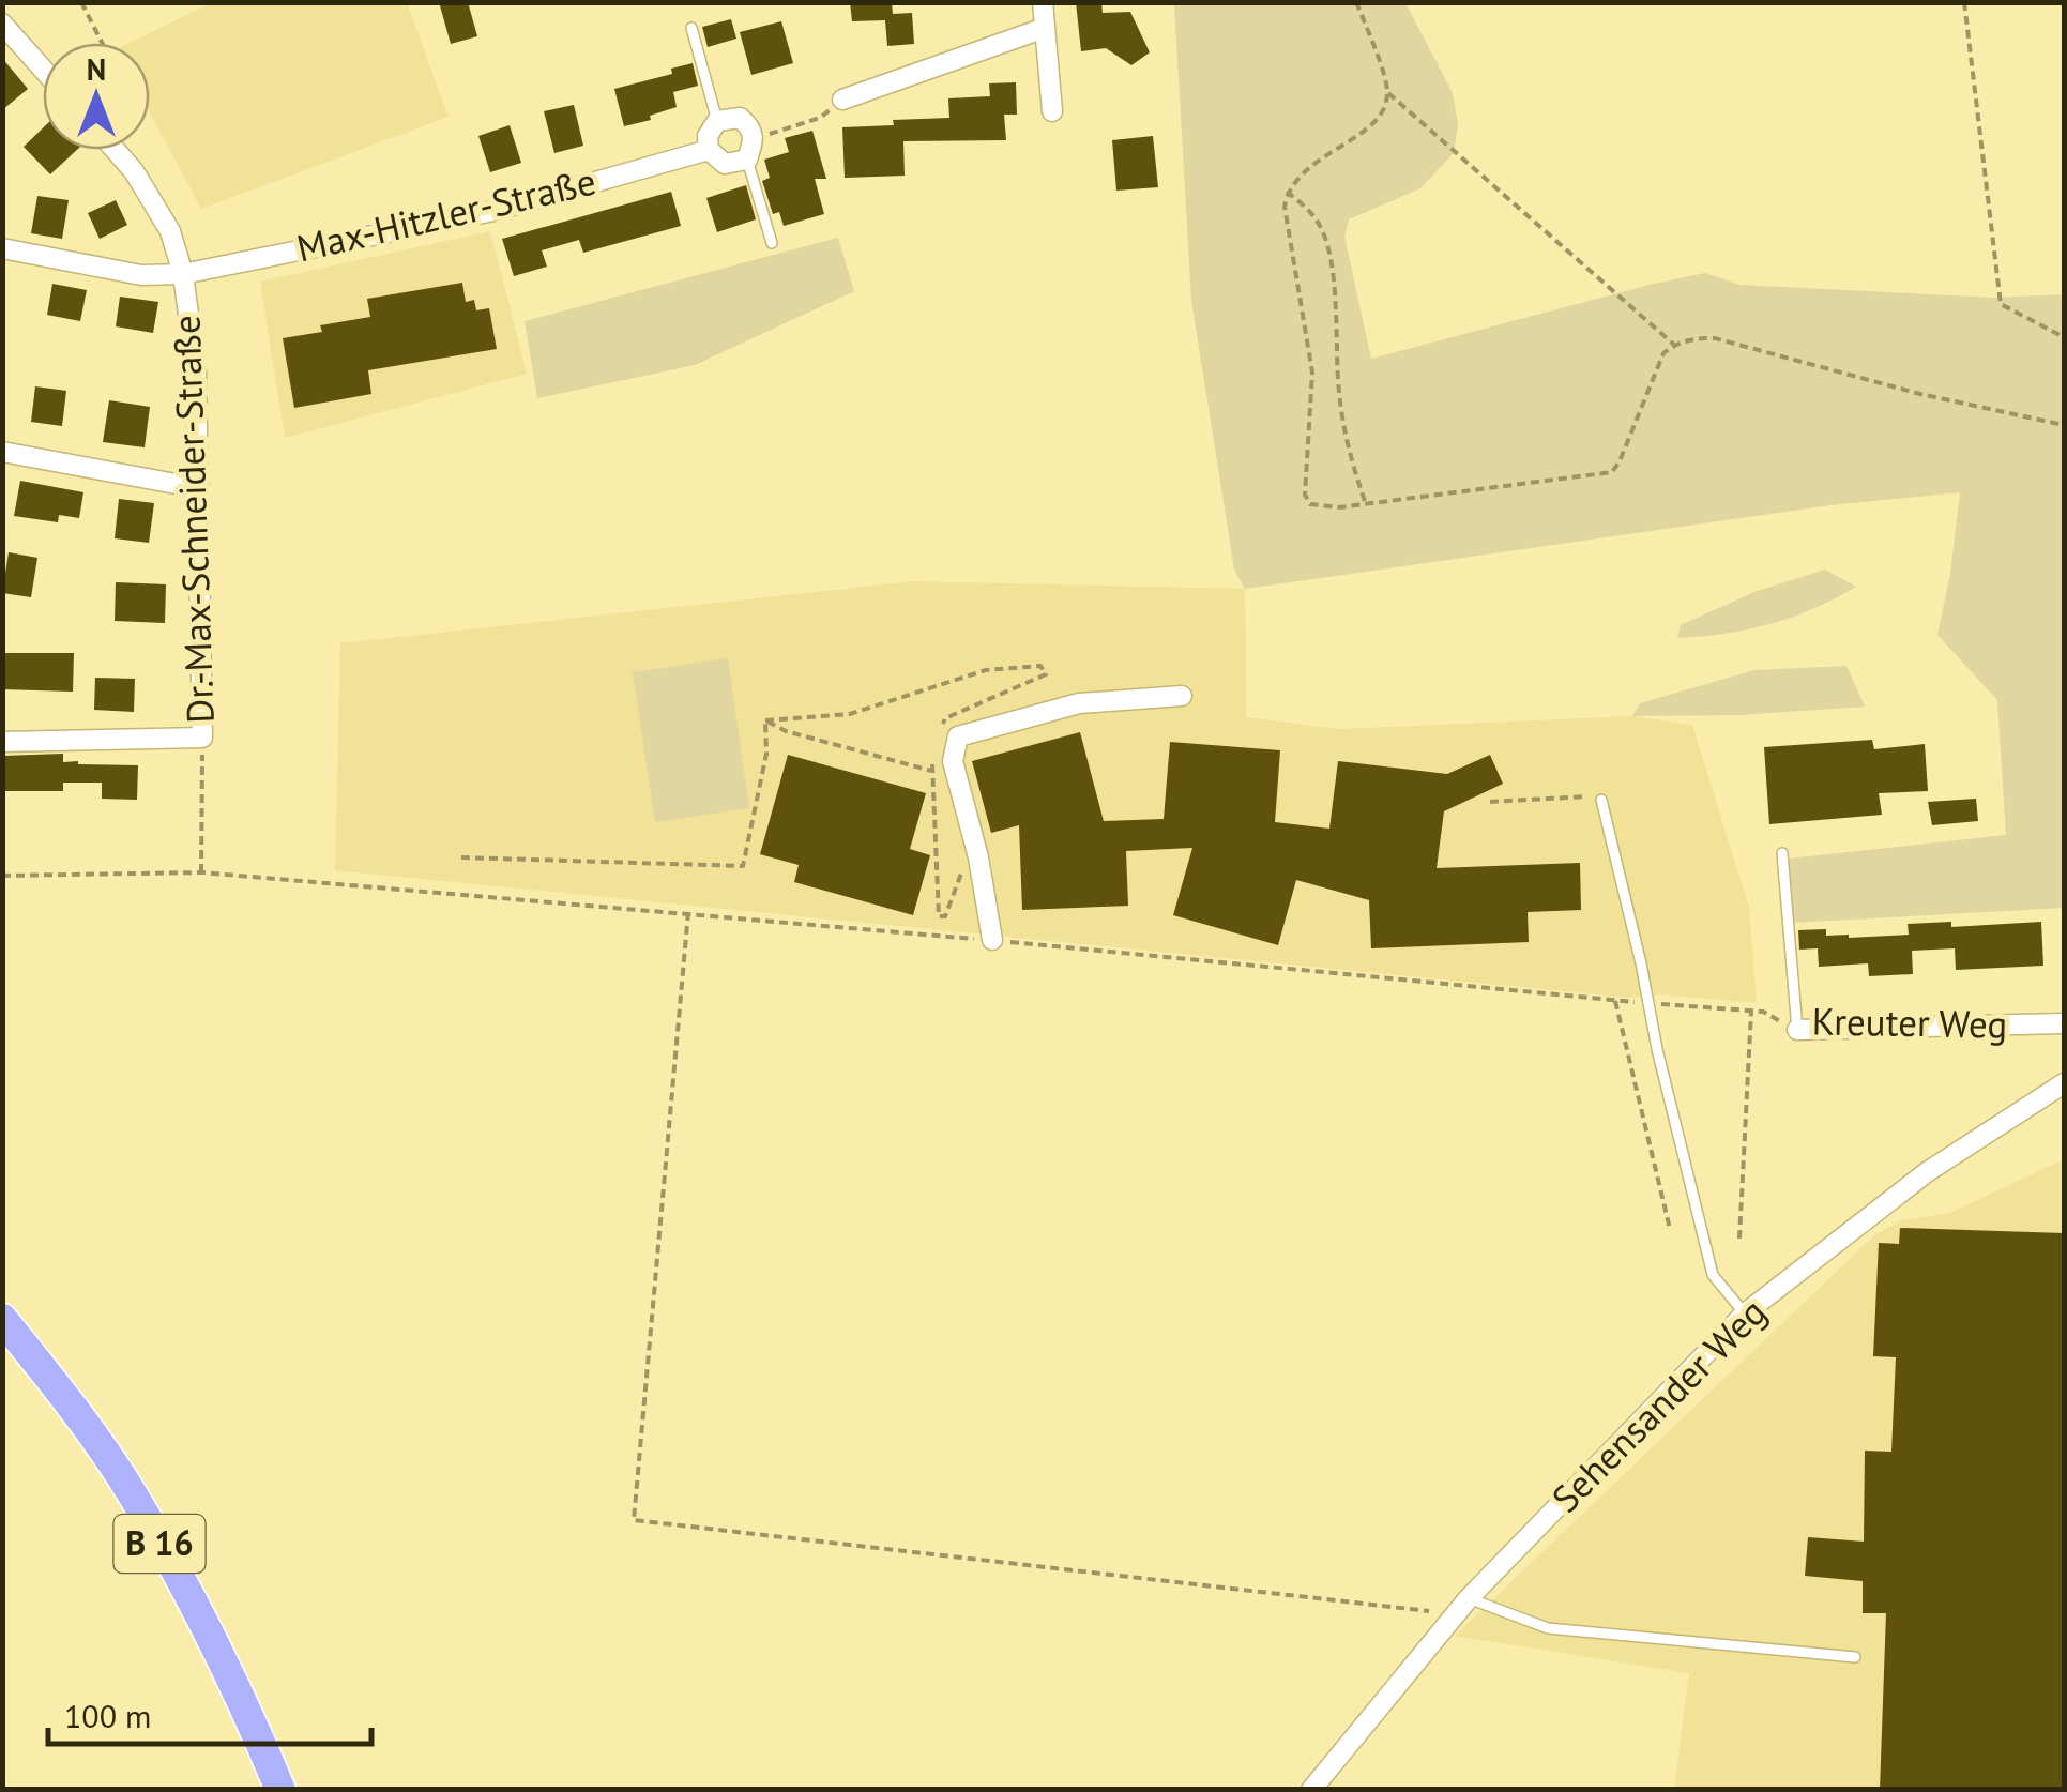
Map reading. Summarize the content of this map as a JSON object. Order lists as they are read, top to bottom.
{
  "streets": {
    "main road": ["B 16"],
    "street": [
      "Max-Hitzler-Straße",
      "Dr.-Max-Schneider-Straße",
      "Kreuter Weg",
      "Sehensander Weg"
    ]
  },
  "crossings": [
    ["Max-Hitzler-Straße", "Dr.-Max-Schneider-Straße"]
  ],
  "scale_bar": "100 m",
  "north": "top"
}
